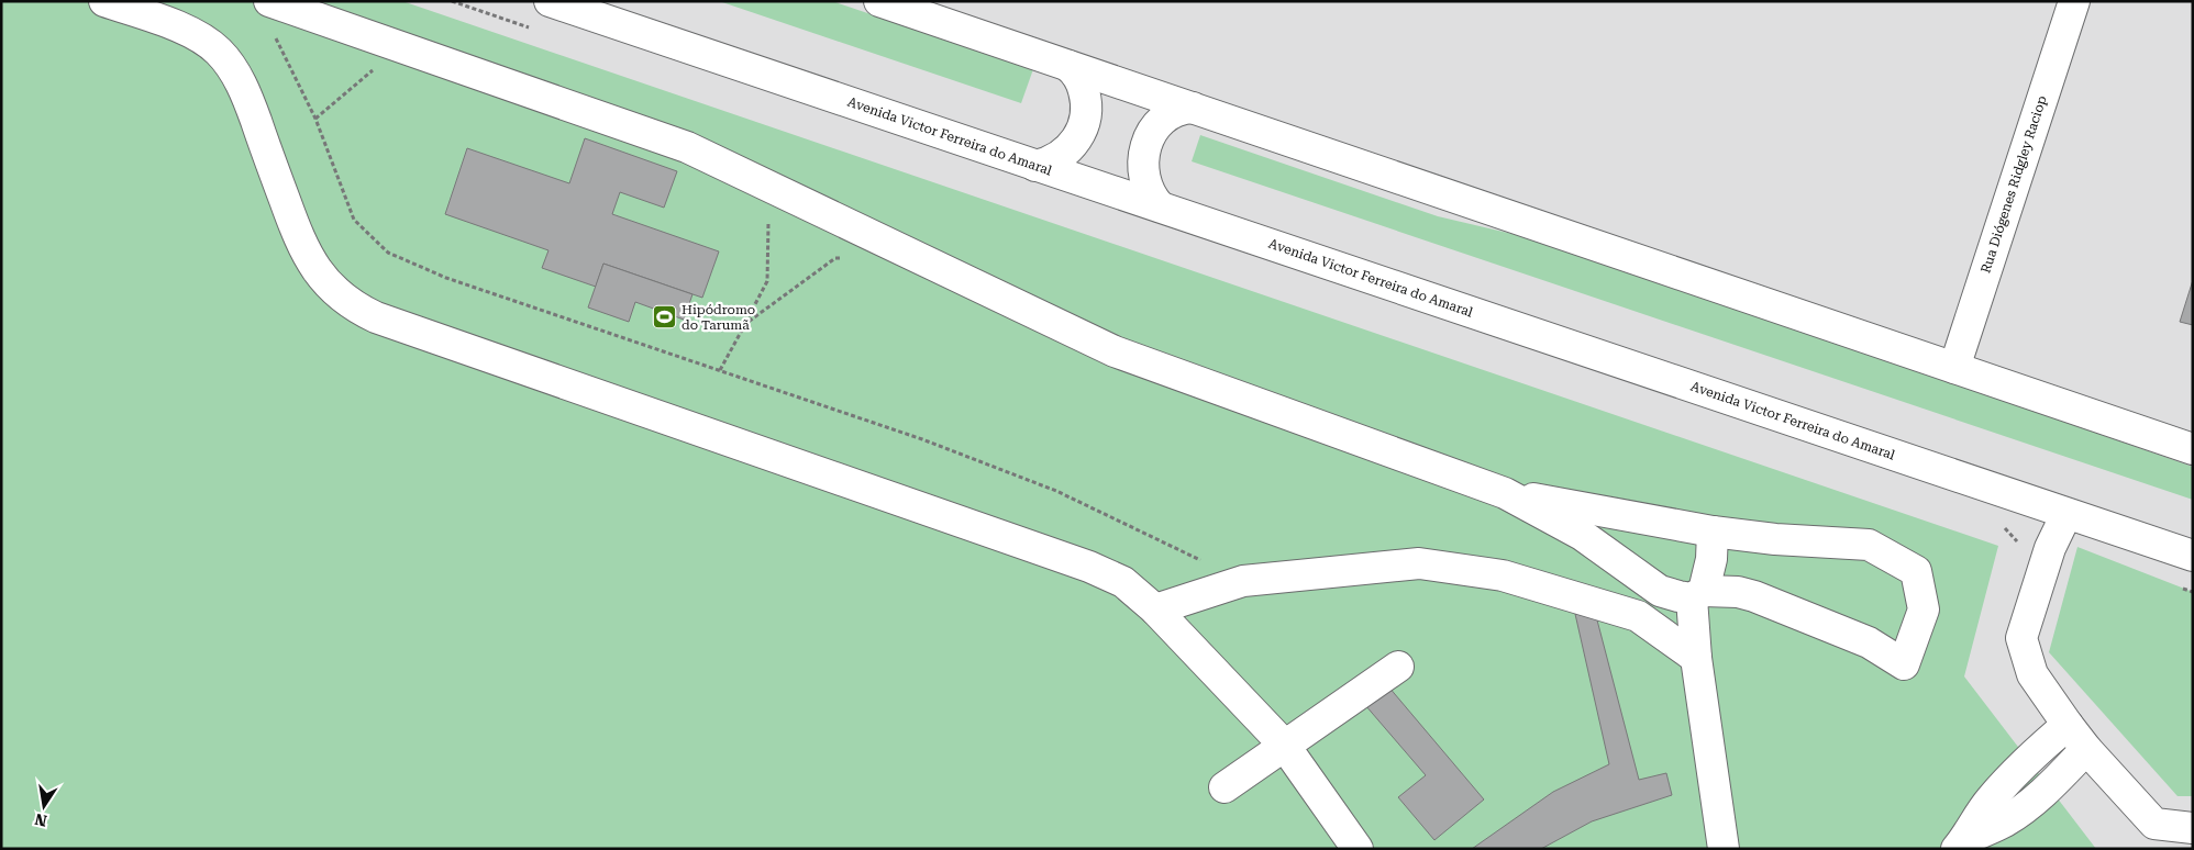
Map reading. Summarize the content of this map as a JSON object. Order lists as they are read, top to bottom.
{
  "streets": {
    "main road": ["Avenida Victor Ferreira do Amaral", "Rua Diógenes Ridgley Raciop"]
  },
  "places": {
    "sports": ["Hipódromo do Tarumã"]
  },
  "north": "bottom"
}
